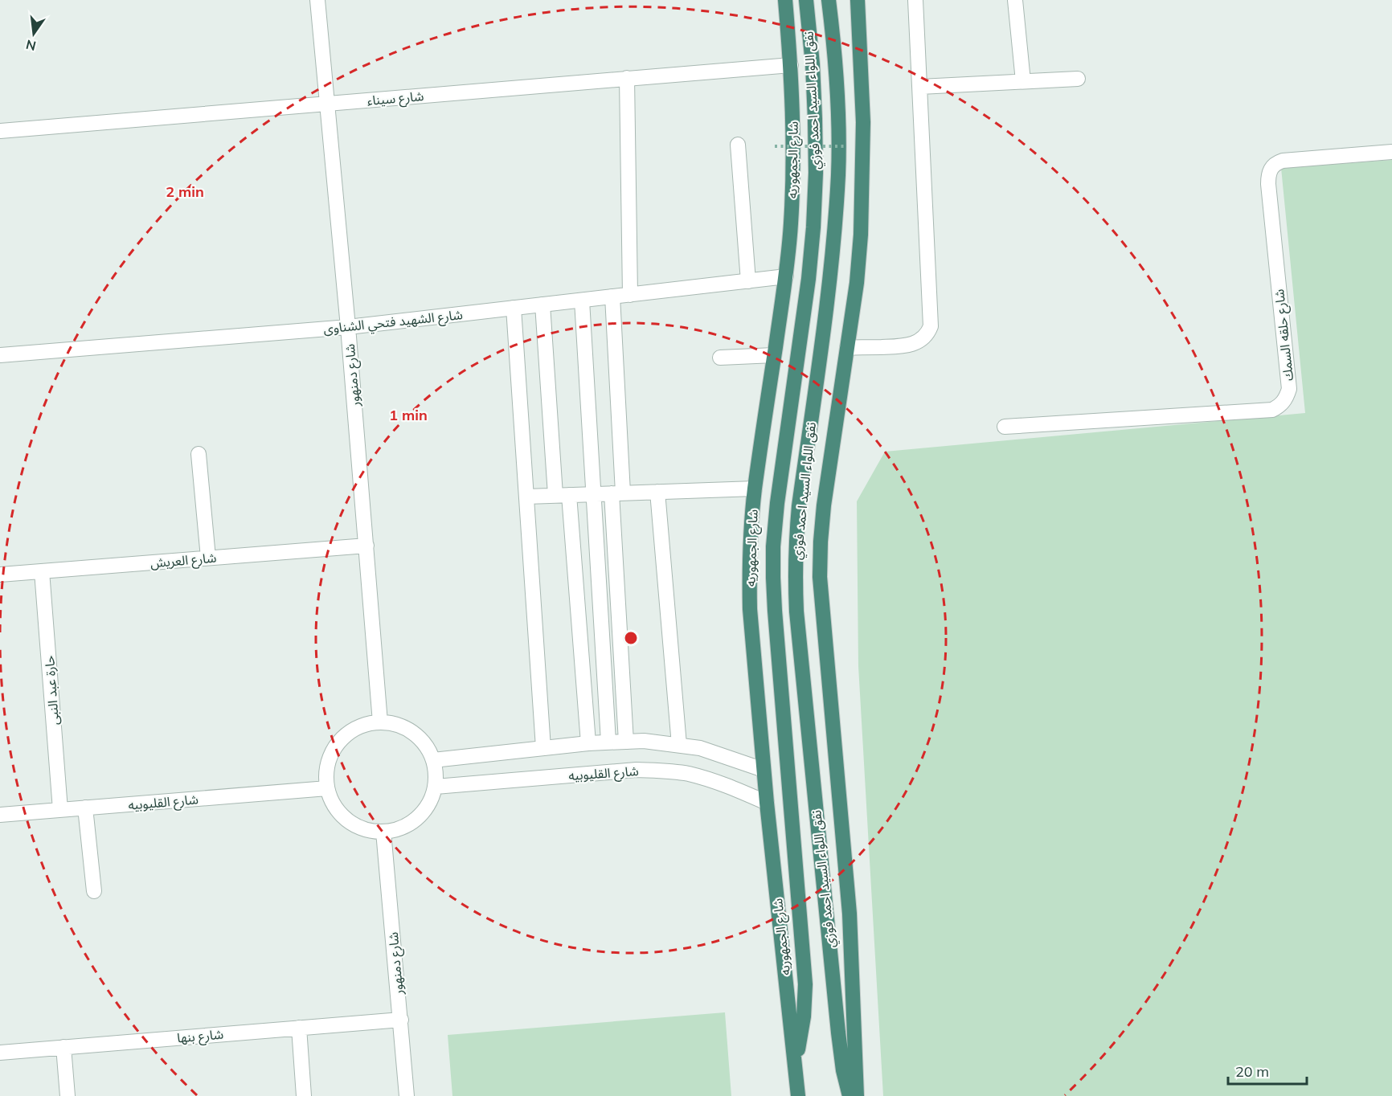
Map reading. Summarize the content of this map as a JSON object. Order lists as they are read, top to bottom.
{
  "streets": {
    "highway": ["نفق اللواء السيد احمد فوزي", "شارع الجمهوريه"],
    "street": [
      "شارع سيناء",
      "شارع الشهيد فتحي الشناوى",
      "شارع حلقه السمك",
      "شارع دمنهور",
      "شارع العريش",
      "حارة عبد النبى",
      "شارع القليوبيه",
      "شارع بنها"
    ]
  },
  "crossings": [
    ["شارع سيناء", "شارع الجمهوريه"],
    ["شارع سيناء", "شارع دمنهور"],
    ["نفق اللواء السيد احمد فوزي", "شارع الجمهوريه"],
    ["شارع الجمهوريه", "شارع الشهيد فتحي الشناوى"],
    ["شارع الجمهوريه", "شارع القليوبيه"],
    ["شارع الشهيد فتحي الشناوى", "شارع دمنهور"],
    ["شارع دمنهور", "شارع العريش"],
    ["شارع دمنهور", "شارع القليوبيه"],
    ["شارع دمنهور", "شارع بنها"],
    ["شارع العريش", "حارة عبد النبى"],
    ["حارة عبد النبى", "شارع القليوبيه"]
  ],
  "scale_bar": "20 m",
  "north": "bottom",
  "rings": ["2 min", "1 min"]
}
